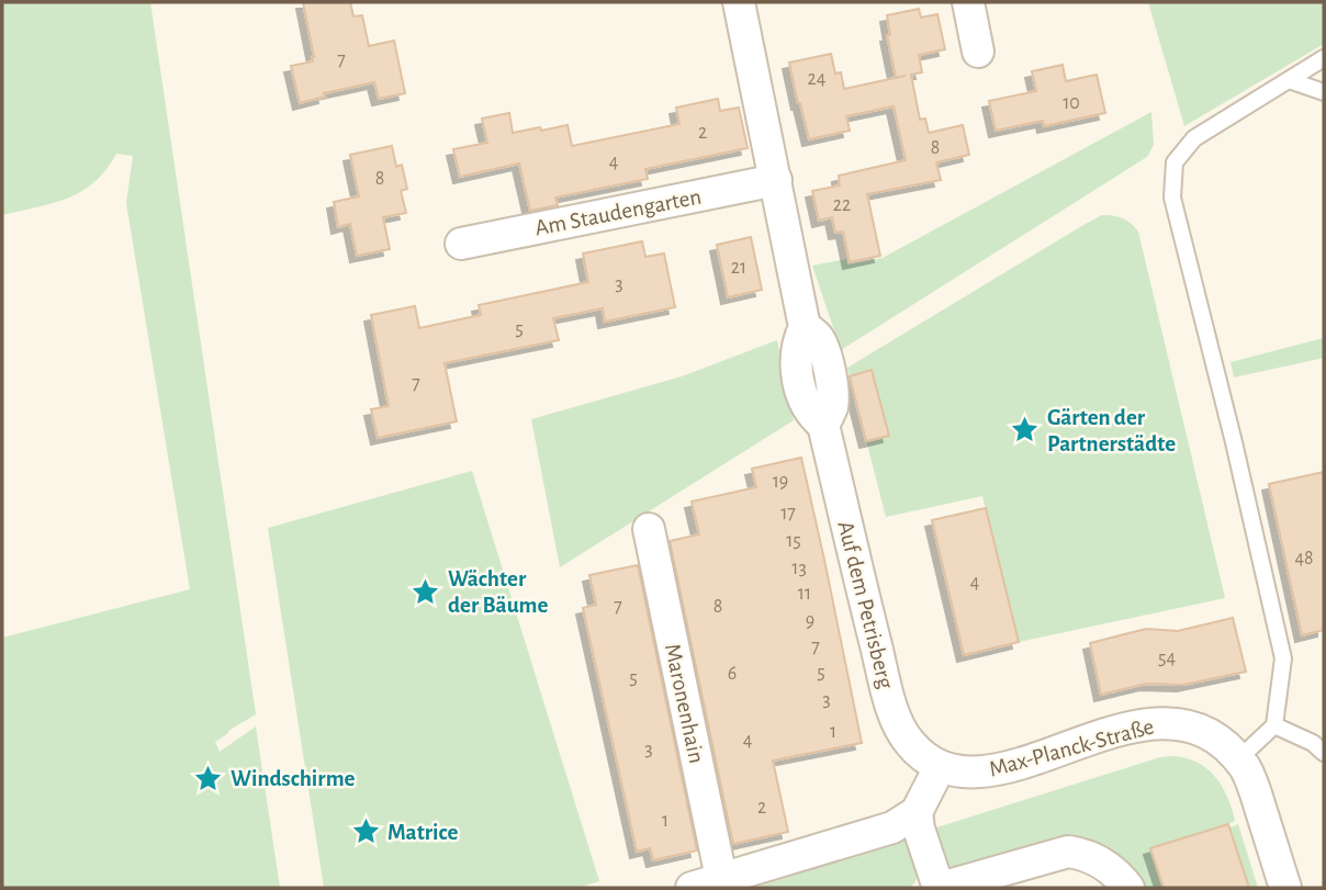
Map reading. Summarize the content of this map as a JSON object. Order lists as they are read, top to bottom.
{
  "streets": {
    "street": [
      "Am Staudengarten",
      "Auf dem Petrisberg",
      "Maronenhain",
      "Max-Planck-Straße"
    ]
  },
  "crossings": [
    ["Am Staudengarten", "Auf dem Petrisberg"],
    ["Auf dem Petrisberg", "Max-Planck-Straße"]
  ],
  "places": {
    "place": [
      "Gärten der Partnerstädte",
      "Wächter der Bäume",
      "Windschirme",
      "Matrice"
    ]
  },
  "house_numbers": [
    "7",
    "24",
    "10",
    "2",
    "8",
    "4",
    "8",
    "22",
    "21",
    "3",
    "5",
    "7",
    "19",
    "17",
    "15",
    "48",
    "13",
    "4",
    "11",
    "7",
    "8",
    "9",
    "7",
    "54",
    "5",
    "6",
    "5",
    "3",
    "1",
    "4",
    "3",
    "2",
    "1"
  ]
}
